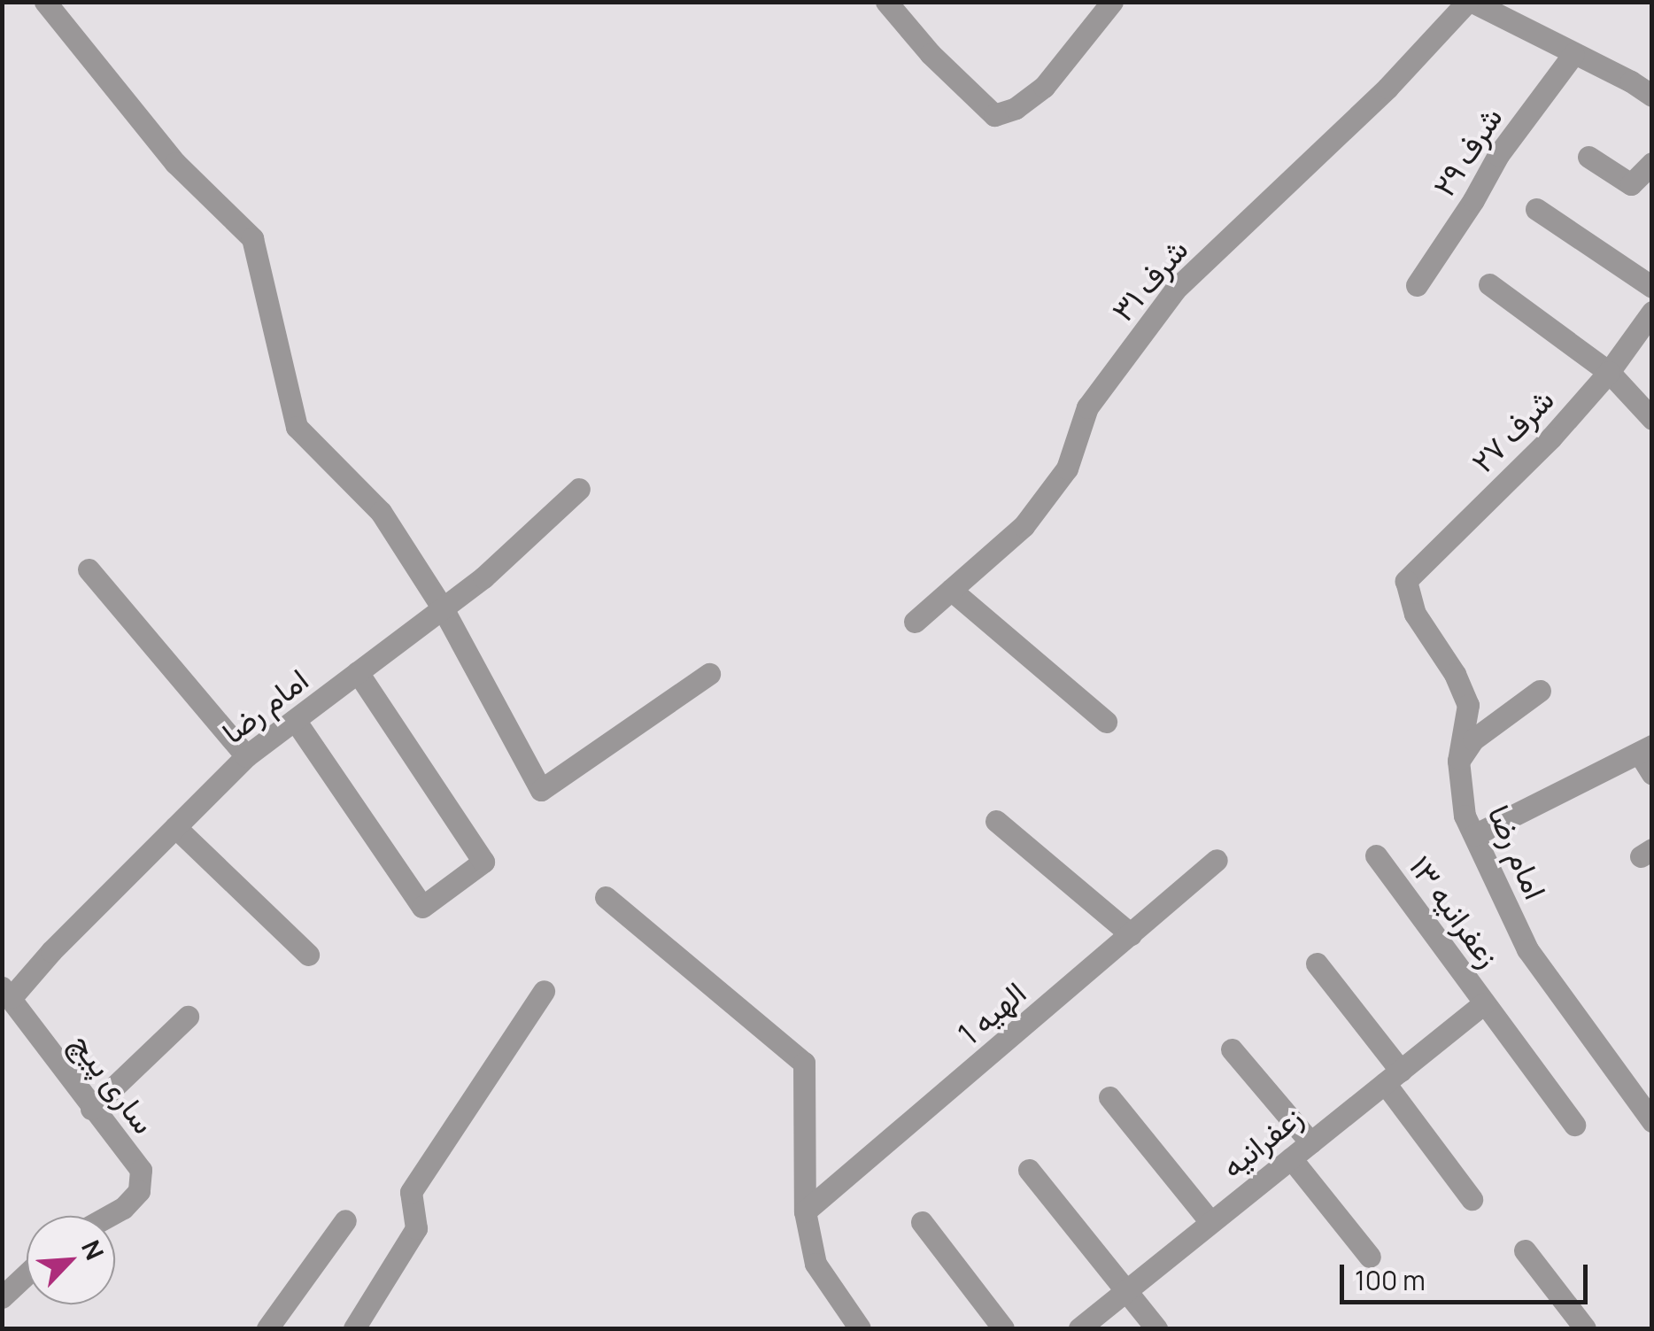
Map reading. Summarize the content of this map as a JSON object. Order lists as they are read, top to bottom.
{
  "streets": {
    "street": [
      "شرف ۲۹",
      "شرف ۳۱",
      "شرف ۲۷",
      "امام رضا",
      "زعفرانیه ۱۳",
      "الهیه 1",
      "ساری پیچ",
      "زعفرانیه"
    ]
  },
  "crossings": [
    ["شرف ۲۷", "امام رضا"],
    ["امام رضا", "ساری پیچ"],
    ["زعفرانیه ۱۳", "زعفرانیه"]
  ],
  "scale_bar": "100 m",
  "north": "top right"
}
